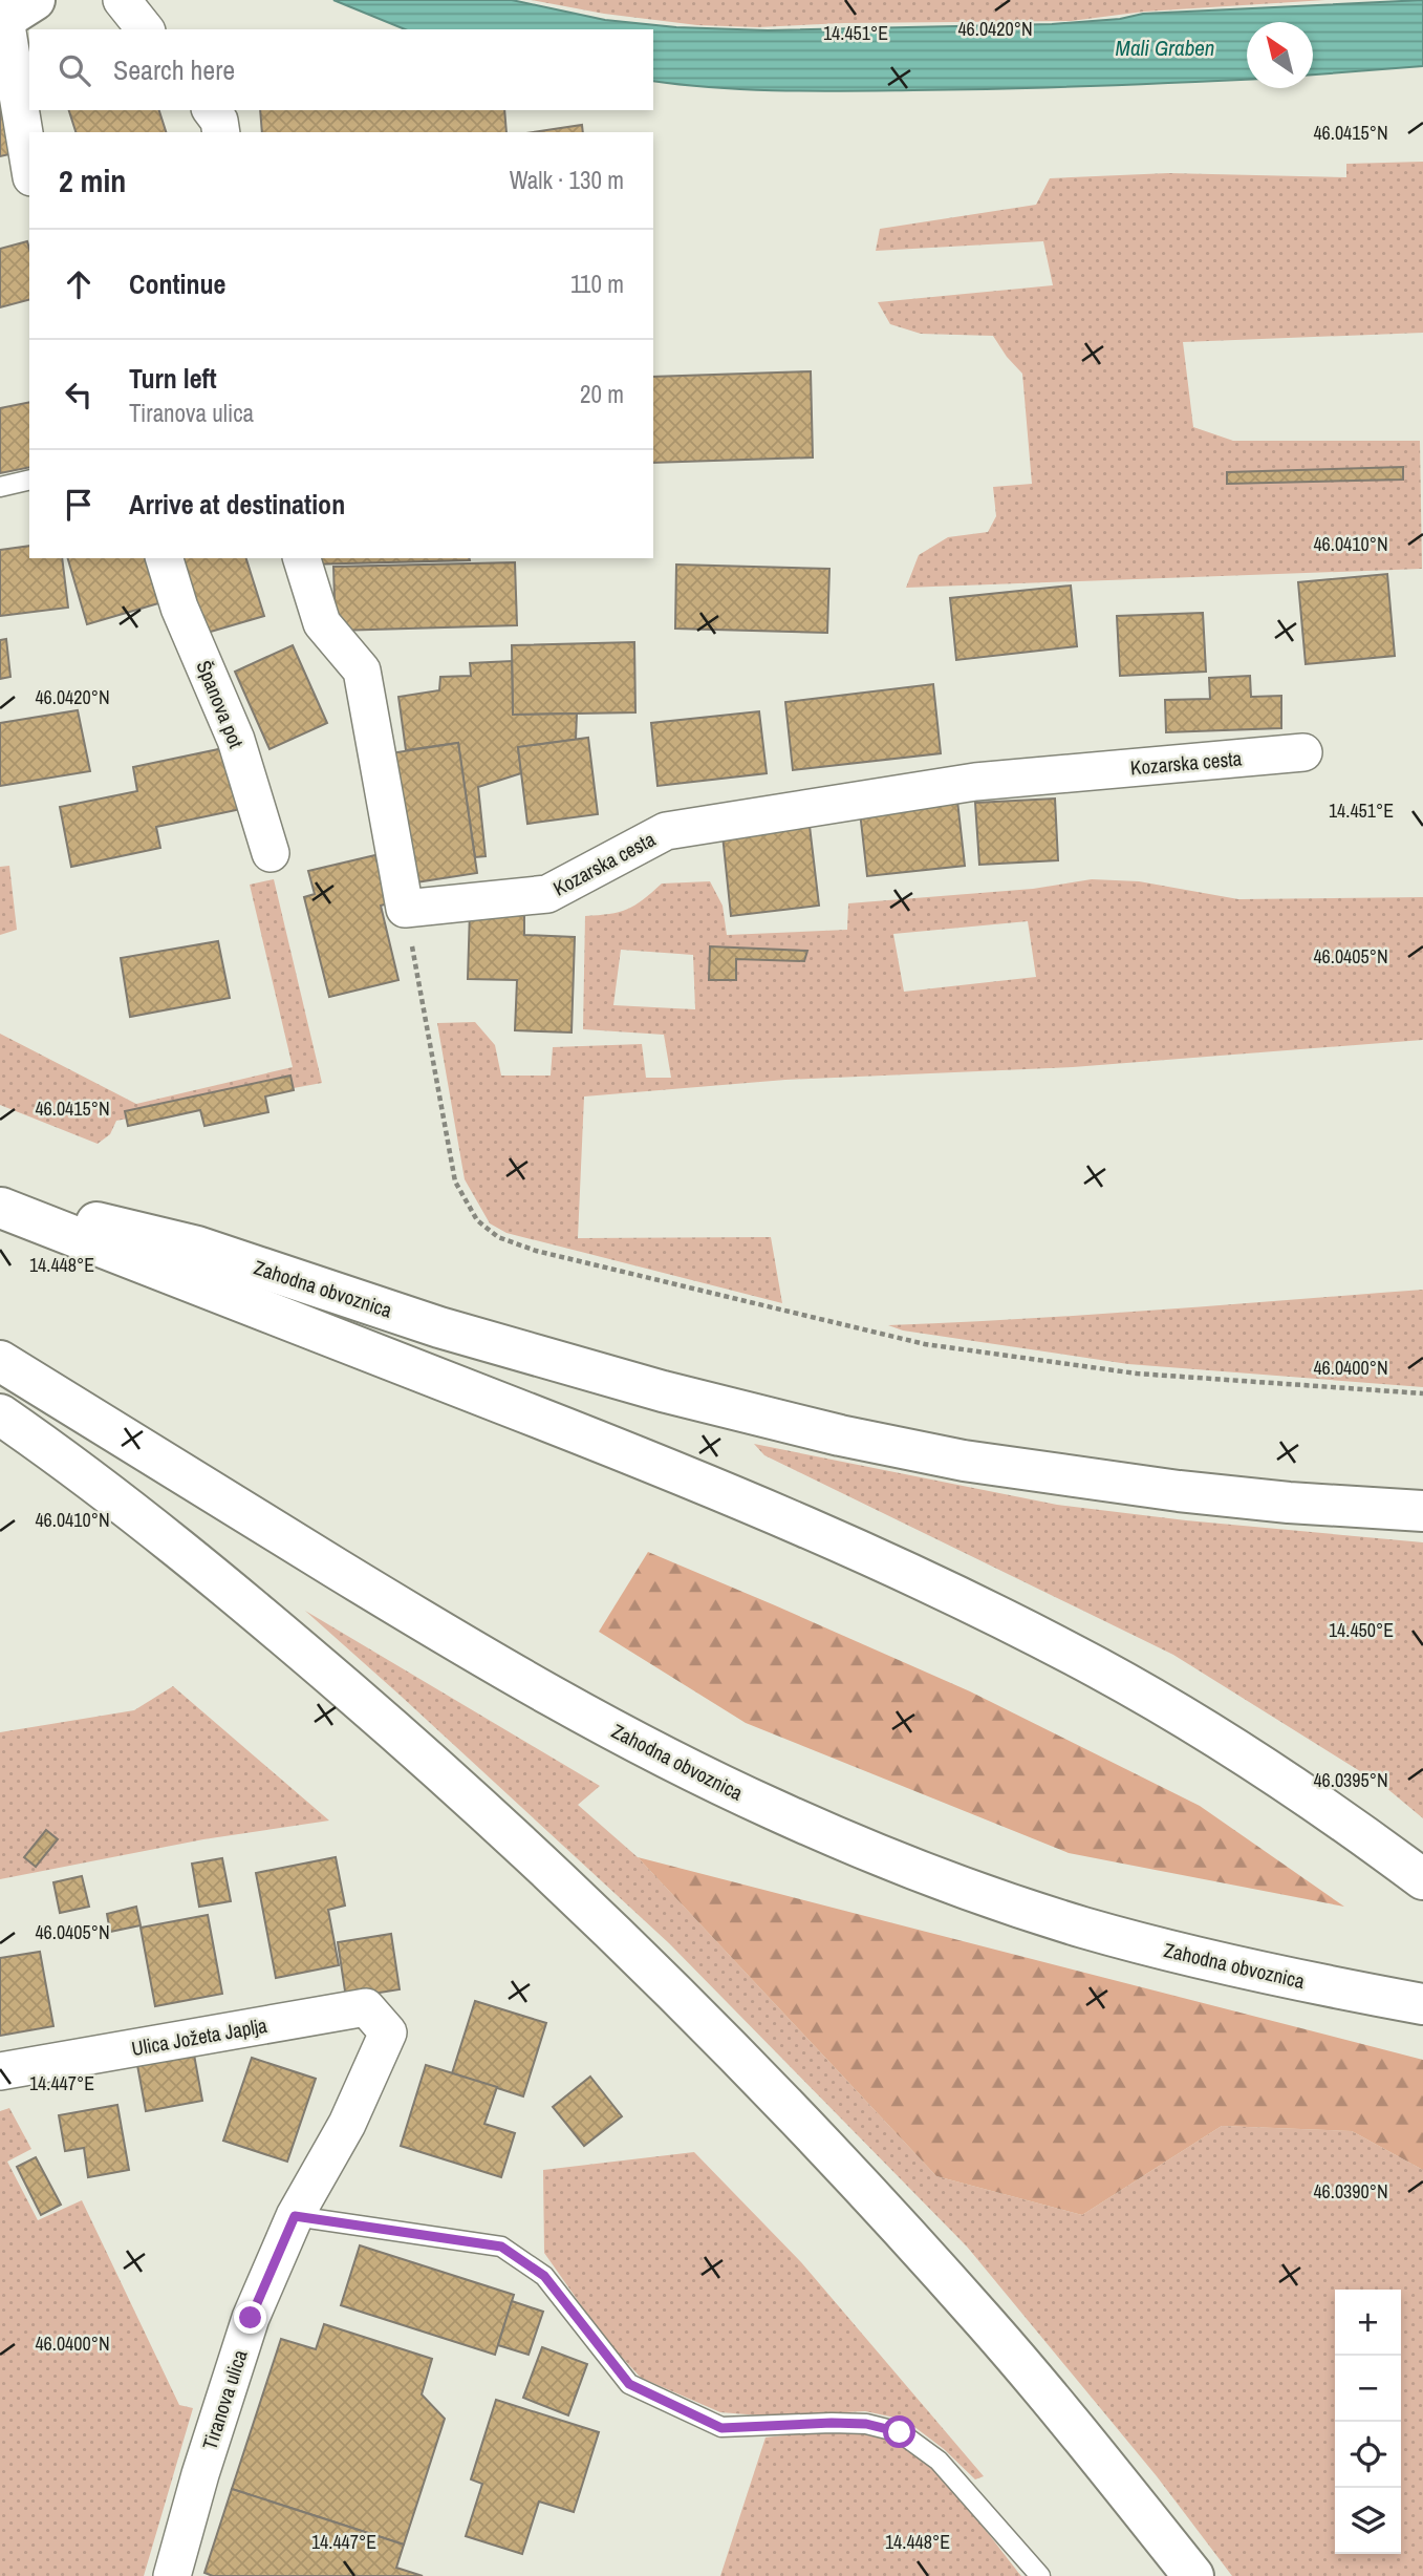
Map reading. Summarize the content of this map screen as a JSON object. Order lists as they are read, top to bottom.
{
  "streets": {
    "highway": ["Zahodna obvoznica"],
    "street": [
      "Španova pot",
      "Kozarska cesta",
      "Ulica Jožeta Japlja",
      "Tiranova ulica"
    ]
  },
  "crossings": [
    ["Ulica Jožeta Japlja", "Tiranova ulica"]
  ],
  "water": ["Mali Graben"],
  "north": "top left",
  "page": {
    "search": "Search here",
    "heading": ["2 min", "Walk · 130 m"],
    "list": [
      ["Continue", "110 m"],
      ["Turn left", "Tiranova ulica", "20 m"],
      "Arrive at destination"
    ],
    "map_buttons": ["+", "−"]
  },
  "coordinates": [
    "46.0420°N",
    "14.451°E",
    "46.0415°N",
    "46.0410°N",
    "46.0405°N",
    "14.448°E",
    "46.0400°N",
    "14.450°E",
    "46.0395°N",
    "14.447°E",
    "46.0390°N"
  ]
}
